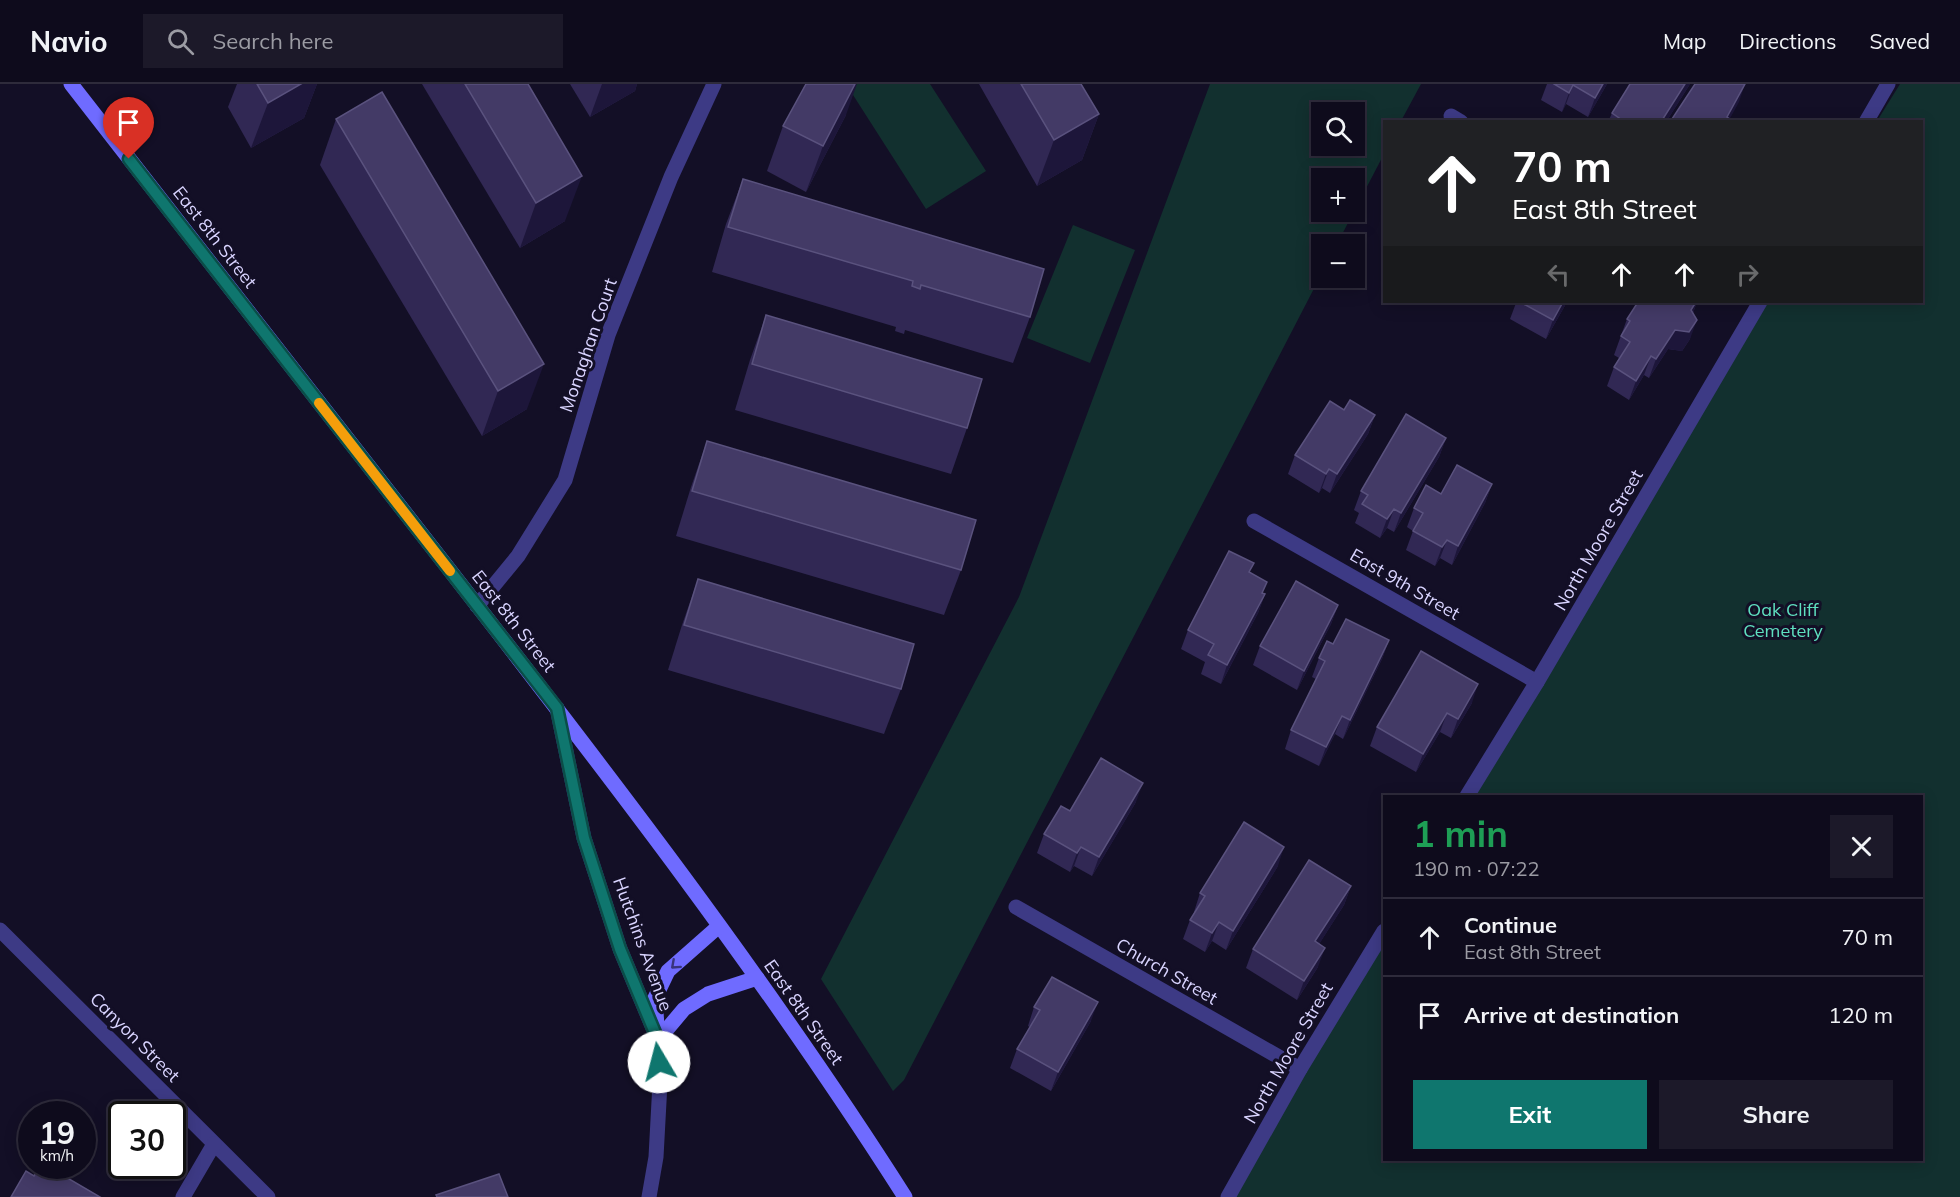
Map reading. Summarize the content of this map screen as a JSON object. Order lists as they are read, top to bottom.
{
  "streets": {
    "main road": ["East 8th Street"],
    "street": [
      "Monaghan Court",
      "North Moore Street",
      "East 9th Street",
      "Hutchins Avenue",
      "Church Street",
      "Canyon Street"
    ]
  },
  "crossings": [
    ["East 8th Street", "Monaghan Court"],
    ["East 8th Street", "Hutchins Avenue"],
    ["North Moore Street", "East 9th Street"],
    ["North Moore Street", "Church Street"]
  ],
  "parks": ["Oak Cliff Cemetery"],
  "page": {
    "header": "Navio",
    "search": "Search here",
    "nav": ["Map", "Directions", "Saved"],
    "map_buttons": ["+", "−"],
    "turn": ["70 m", "East 8th Street"],
    "heading": ["1 min", "190 m · 07:22"],
    "list": [
      {
        "name": "Continue",
        "note": "East 8th Street",
        "value": "70 m"
      },
      {
        "name": "Arrive at destination",
        "value": "120 m"
      }
    ],
    "buttons": ["Exit", "Share"],
    "speed": "19 km/h",
    "limit": "30"
  }
}
